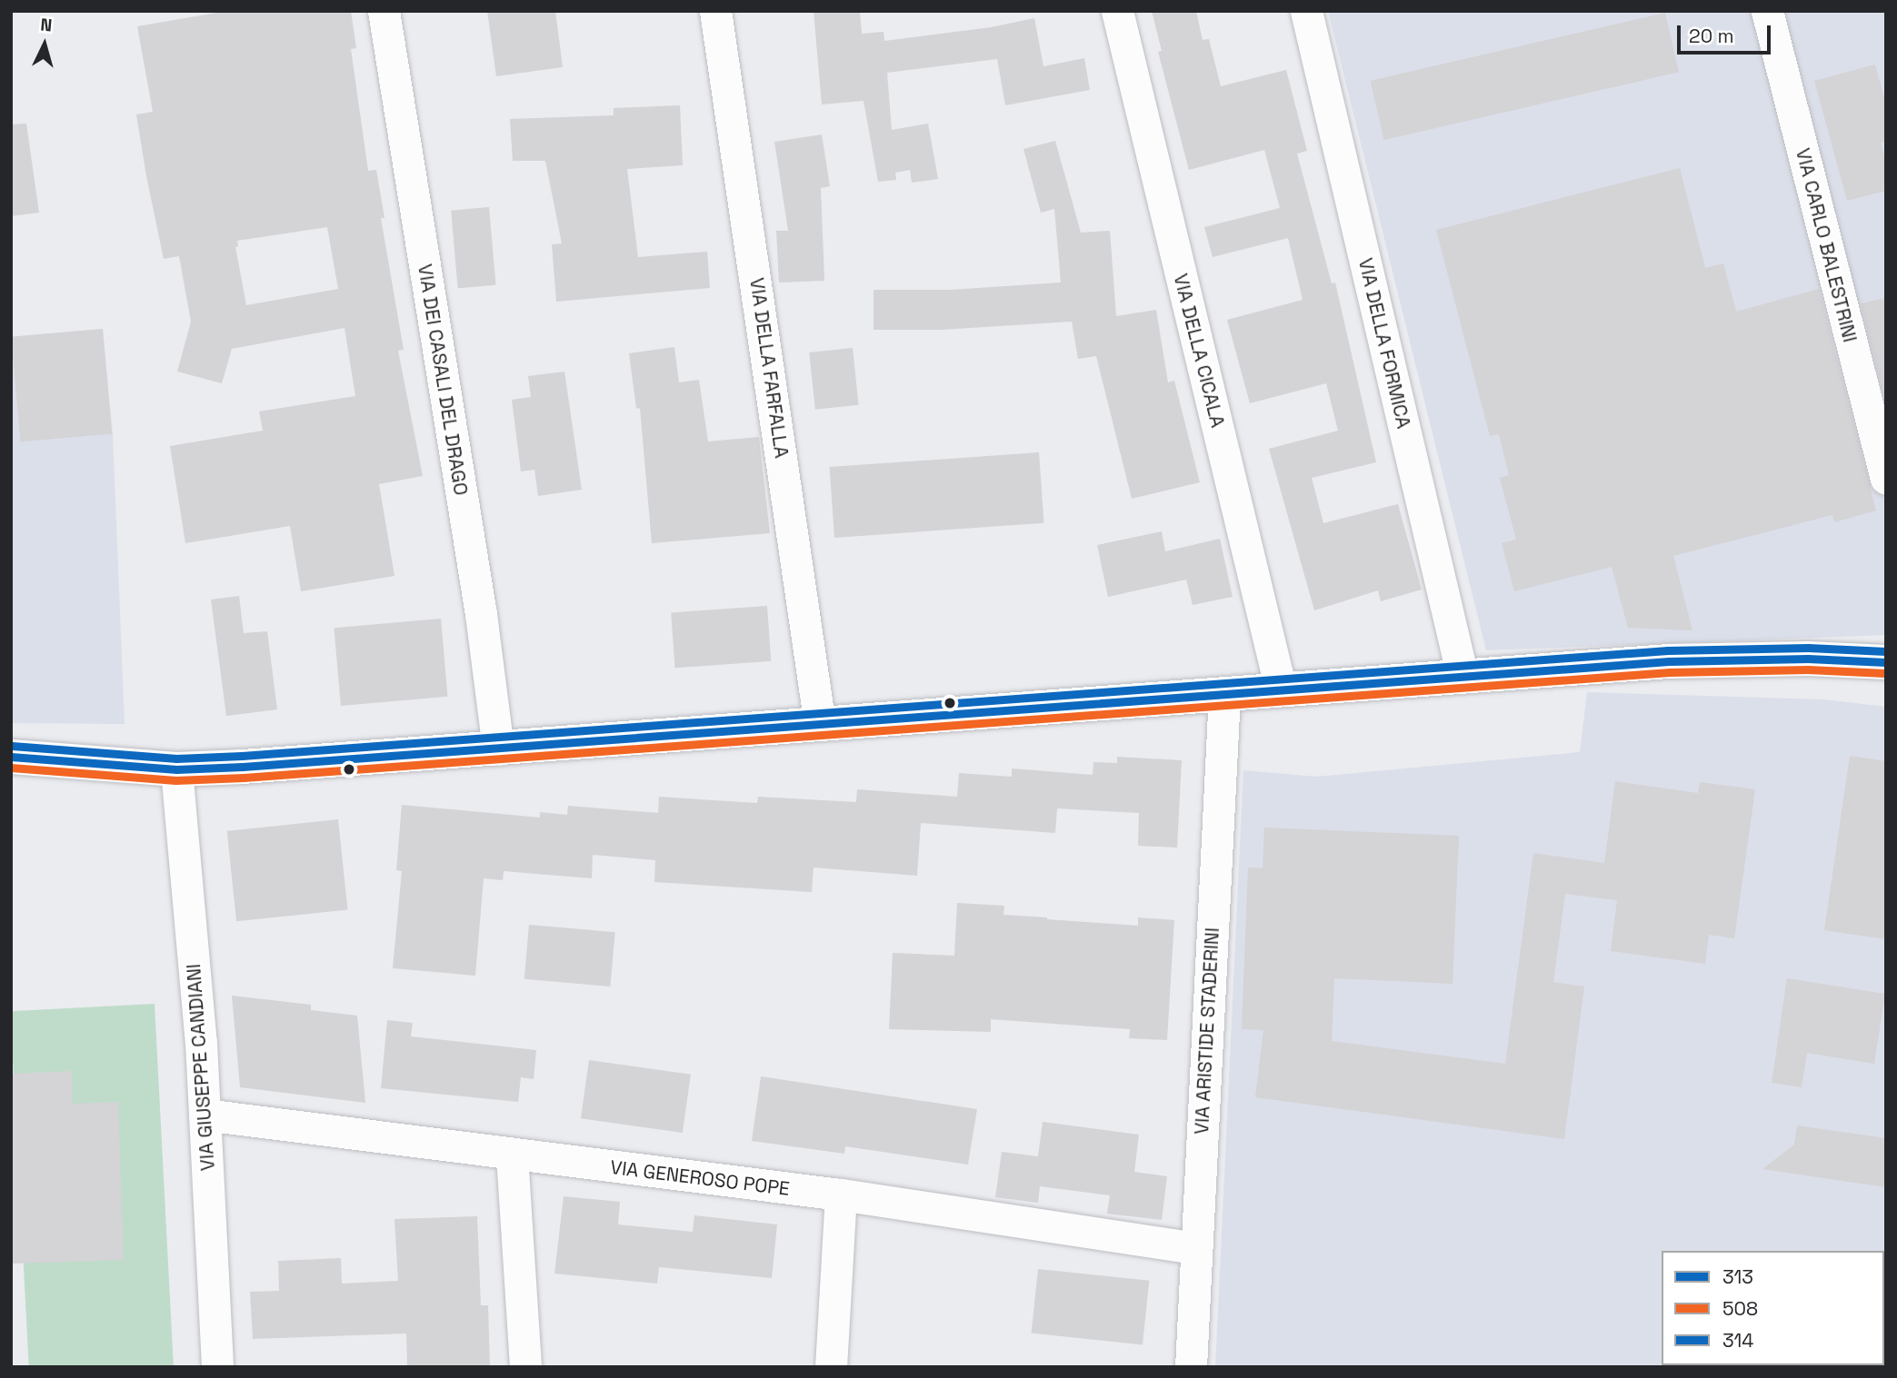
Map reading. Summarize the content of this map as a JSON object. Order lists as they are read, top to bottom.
{
  "streets": {
    "street": [
      "VIA CARLO BALESTRINI",
      "VIA DELLA FORMICA",
      "VIA DELLA CICALA",
      "VIA DELLA FARFALLA",
      "VIA DEI CASALI DEL DRAGO",
      "VIA ARISTIDE STADERINI",
      "VIA GIUSEPPE CANDIANI",
      "VIA GENEROSO POPE"
    ]
  },
  "crossings": [
    ["VIA ARISTIDE STADERINI", "VIA GENEROSO POPE"],
    ["VIA GIUSEPPE CANDIANI", "VIA GENEROSO POPE"]
  ],
  "lines": ["transit line 314", "transit line 313", "transit line 508"],
  "legend": ["313", "508", "314"],
  "scale_bar": "20 m",
  "north": "top"
}
